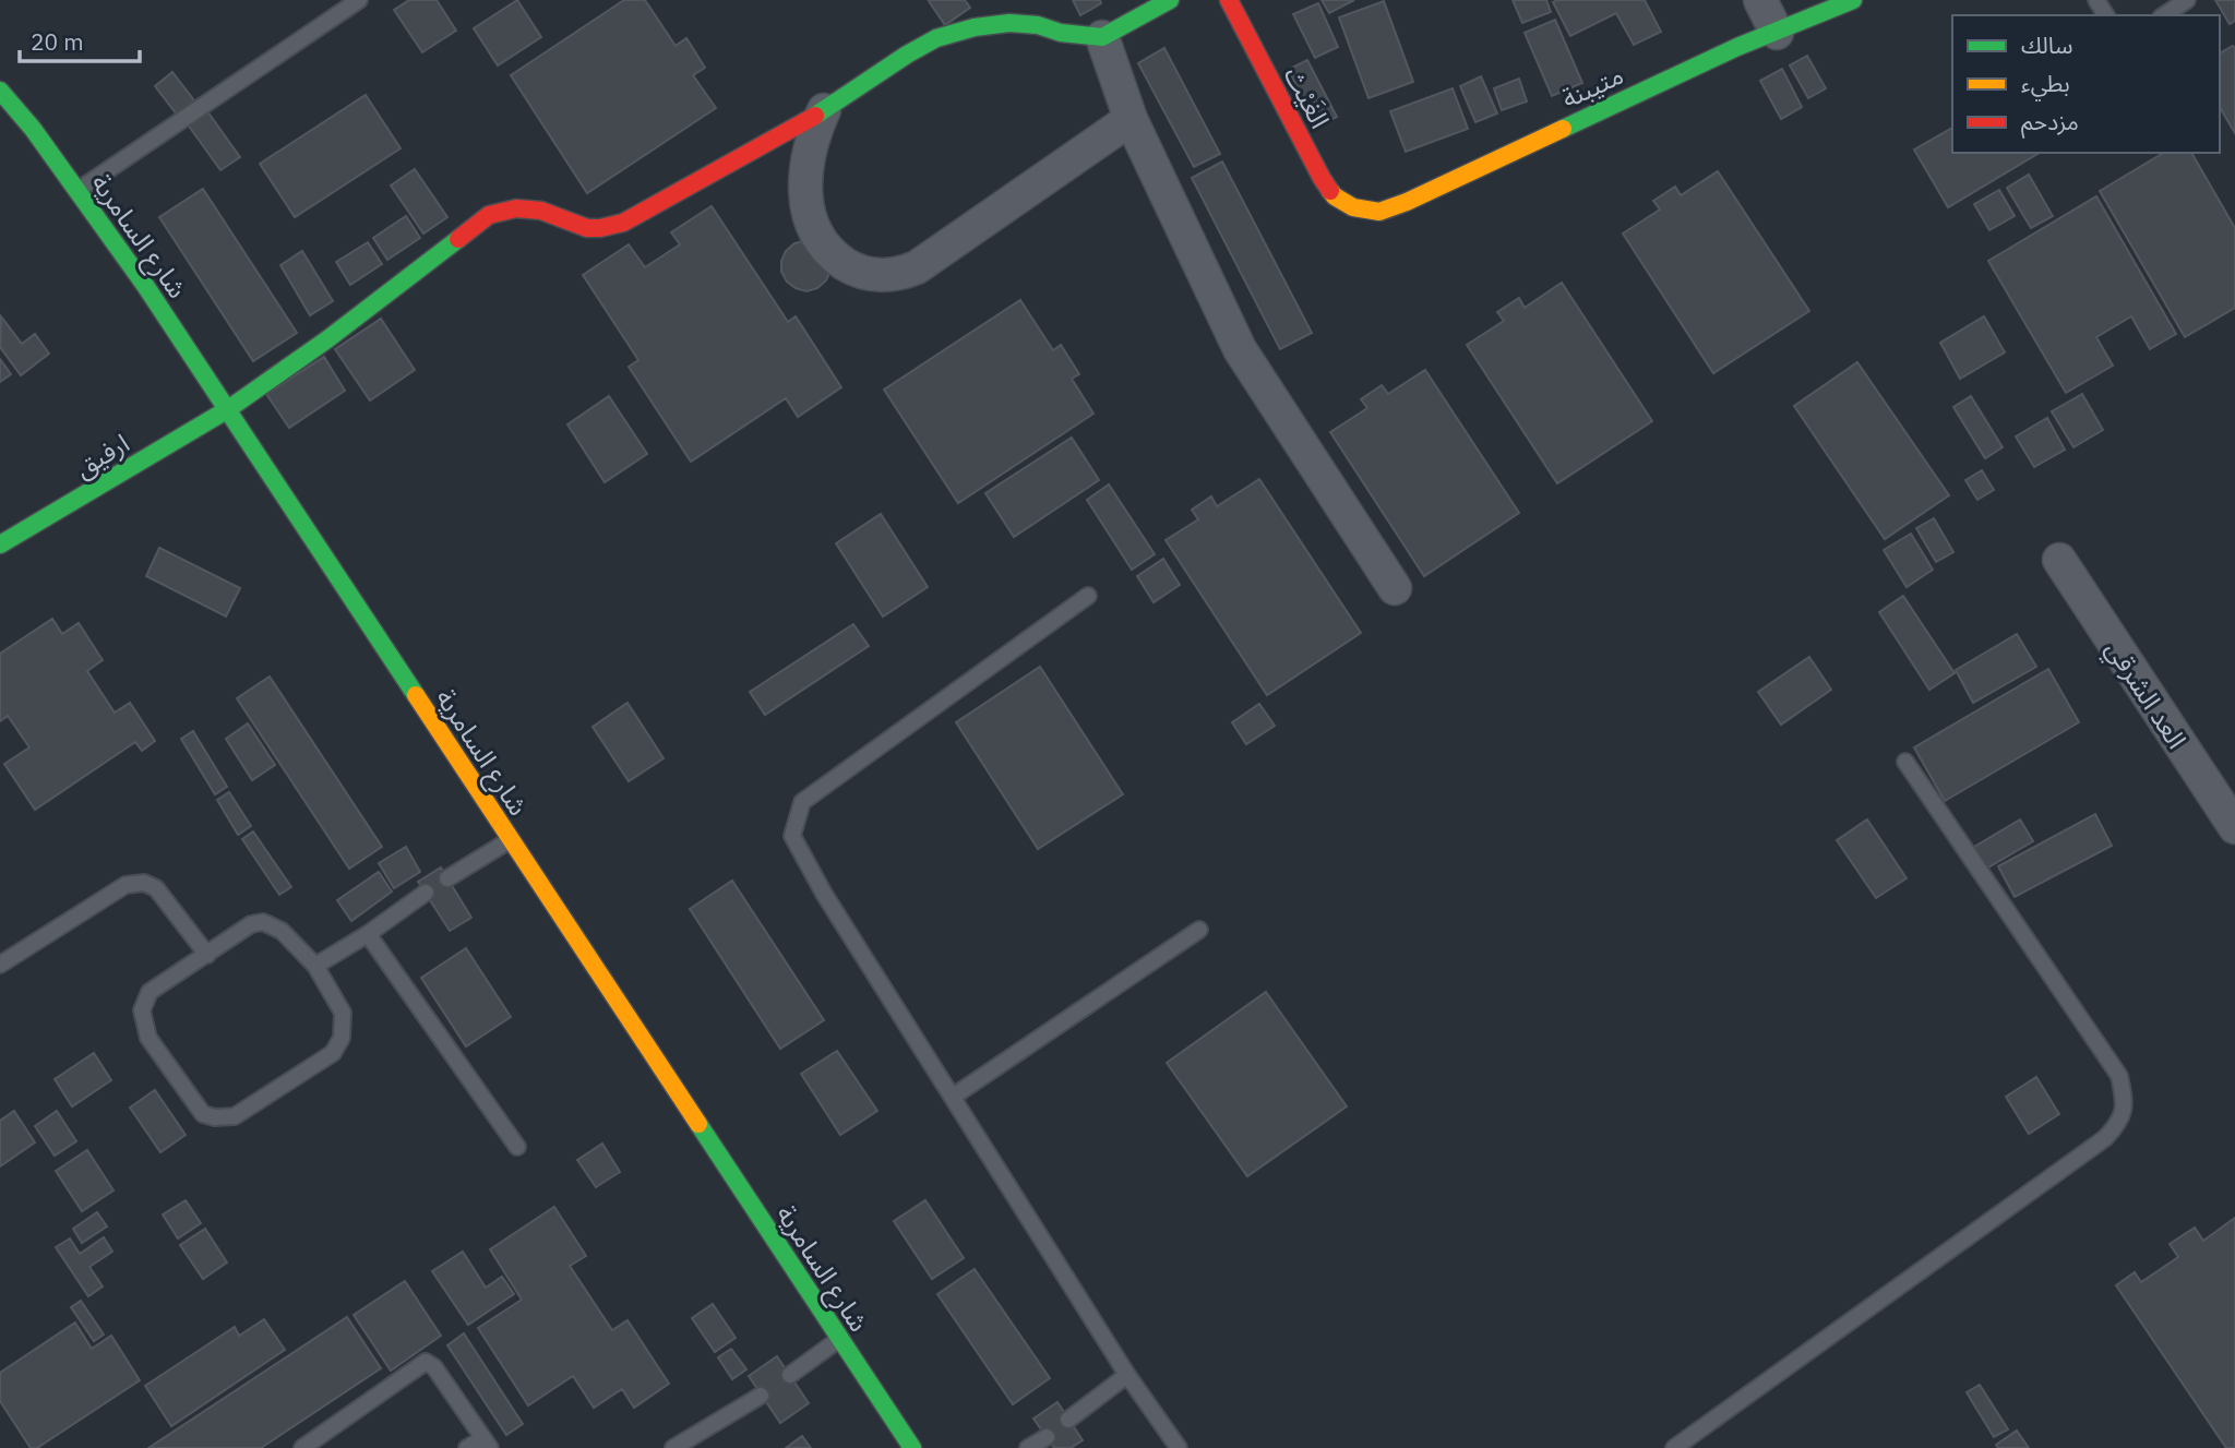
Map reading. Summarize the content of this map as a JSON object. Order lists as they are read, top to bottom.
{
  "streets": {
    "street": [
      "متيبنة",
      "الغَيْث",
      "شارع السامرية",
      "ارفيق",
      "العد الشرقي"
    ]
  },
  "crossings": [
    ["متيبنة", "الغَيْث"],
    ["شارع السامرية", "ارفيق"]
  ],
  "legend": ["سالك", "بطيء", "مزدحم"],
  "scale_bar": "20 m"
}
